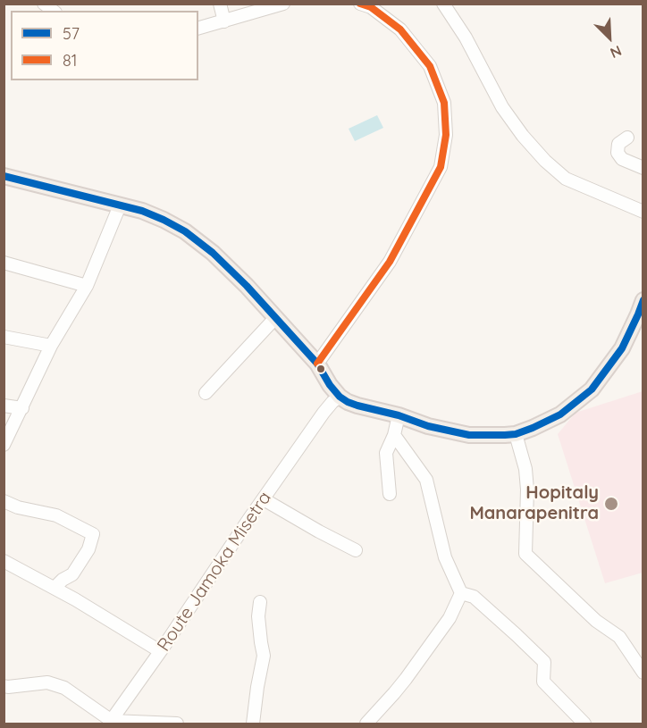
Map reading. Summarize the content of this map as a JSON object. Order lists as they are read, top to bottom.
{
  "streets": {
    "street": ["Route Jamoka Misetra"]
  },
  "places": ["Hopitaly Manarapenitra"],
  "lines": ["transit line 81", "transit line 57"],
  "legend": ["57", "81"],
  "north": "bottom right"
}
